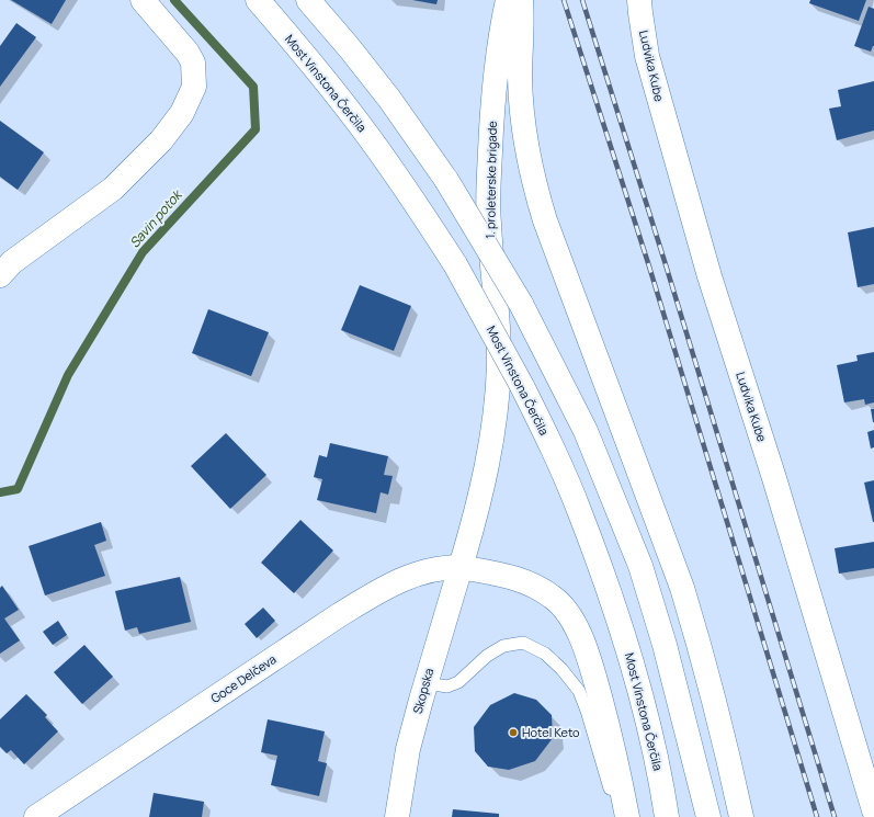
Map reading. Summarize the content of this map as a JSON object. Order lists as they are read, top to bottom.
{
  "streets": {
    "main road": [
      "Ludvika Kube",
      "Most Vinstona Čerčila",
      "1. proleterske brigade",
      "Goce Delčeva",
      "Skopska"
    ]
  },
  "crossings": [
    ["1. proleterske brigade", "Goce Delčeva"],
    ["1. proleterske brigade", "Skopska"],
    ["Goce Delčeva", "Skopska"]
  ],
  "water": ["Savin potok"],
  "places": ["Hotel Keto"]
}
